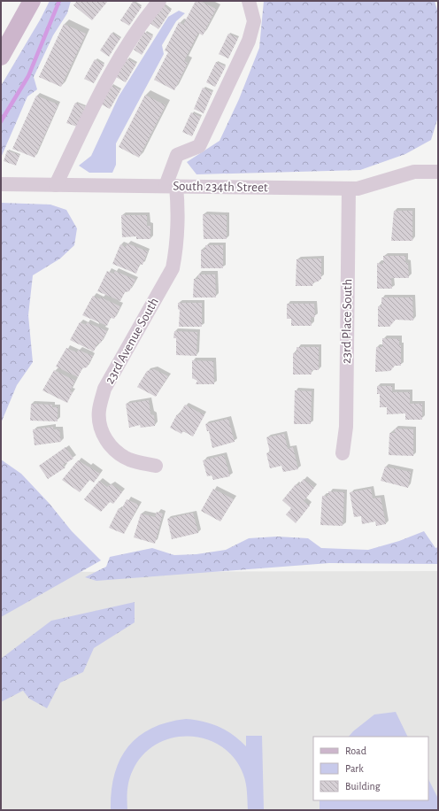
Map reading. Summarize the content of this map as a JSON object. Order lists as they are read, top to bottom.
{
  "streets": {
    "street": ["South 234th Street", "23rd Place South", "23rd Avenue South"]
  },
  "crossings": [
    ["South 234th Street", "23rd Place South"],
    ["South 234th Street", "23rd Avenue South"]
  ],
  "legend": ["Road", "Park", "Building"]
}
